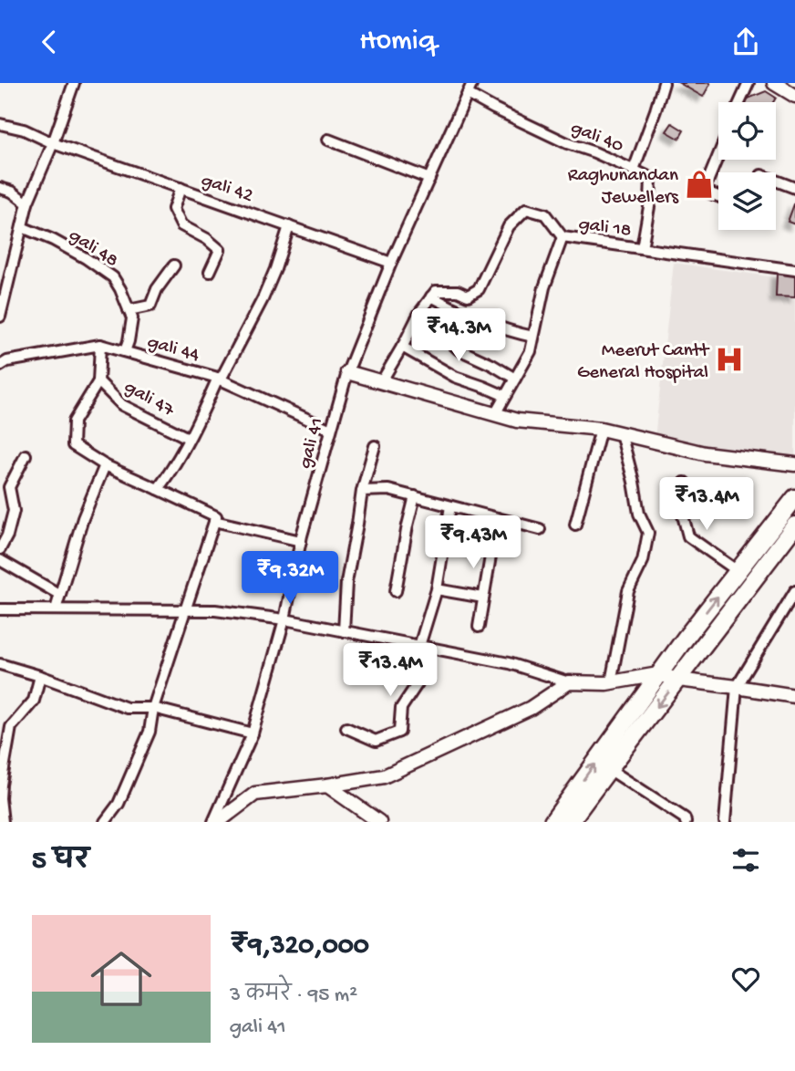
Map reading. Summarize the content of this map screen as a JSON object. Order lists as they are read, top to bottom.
{
  "streets": {
    "street": [
      "gali 40",
      "gali 42",
      "gali 18",
      "gali 48",
      "gali 44",
      "gali 47",
      "gali 41"
    ]
  },
  "crossings": [
    ["gali 40", "gali 18"],
    ["gali 40", "gali 41"],
    ["gali 42", "gali 41"],
    ["gali 48", "gali 44"],
    ["gali 44", "gali 41"]
  ],
  "places": {
    "shop": ["Raghunandan Jewellers"],
    "hospital": ["Meerut Cantt General Hospital"]
  },
  "page": {
    "header": "Homiq",
    "price": [
      "₹14.3M",
      "₹13.4M",
      "₹9.43M",
      "₹9.32M",
      "₹13.4M"
    ],
    "heading": "5 घर",
    "list": [
      {
        "name": "₹9,320,000",
        "note": "3 कमरे · 95 m² · gali 41"
      }
    ]
  }
}
